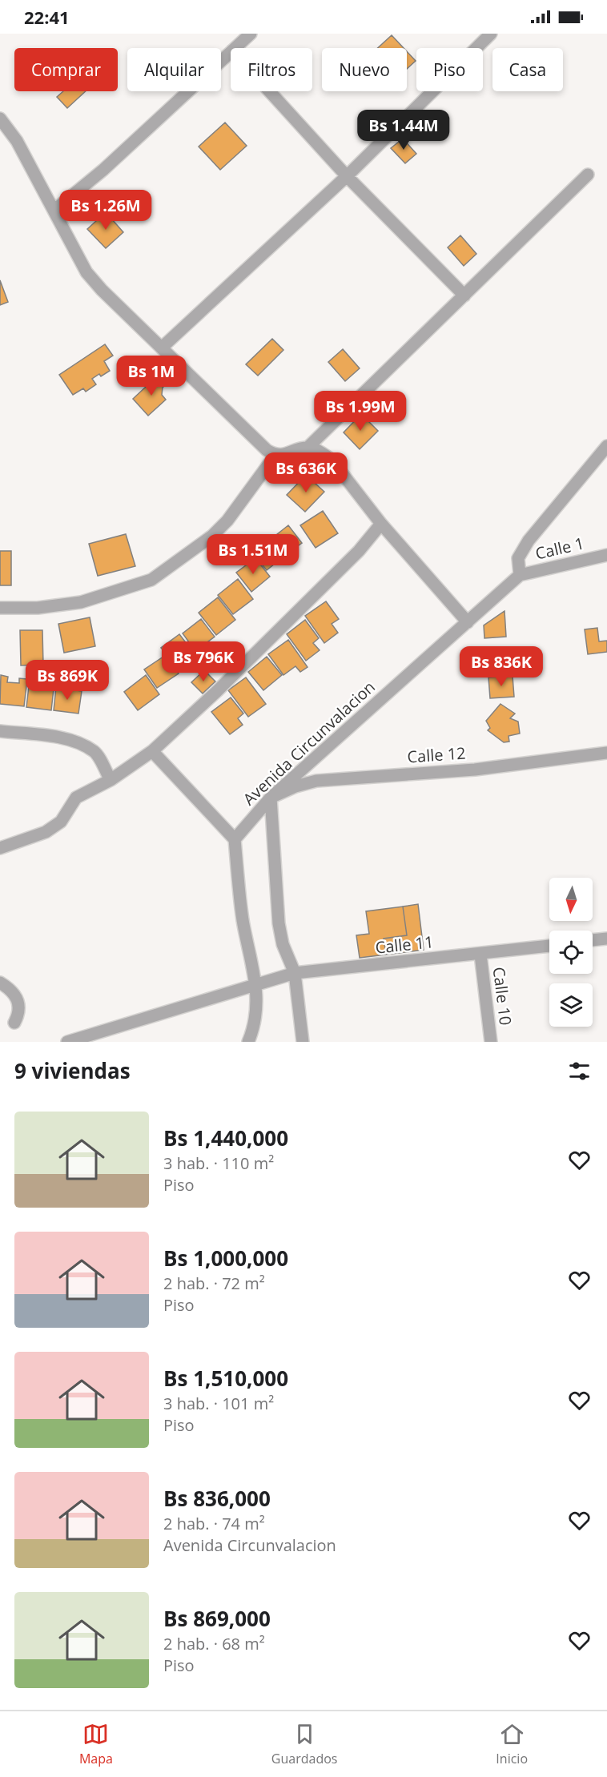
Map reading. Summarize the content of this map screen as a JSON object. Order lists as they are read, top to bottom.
{
  "streets": {
    "street": [
      "Calle 1",
      "Avenida Circunvalacion",
      "Calle 12",
      "Calle 11",
      "Calle 10"
    ]
  },
  "crossings": [
    ["Calle 1", "Avenida Circunvalacion"],
    ["Avenida Circunvalacion", "Calle 12"],
    ["Calle 11", "Calle 10"]
  ],
  "north": "bottom",
  "page": {
    "status": "22:41",
    "chip": [
      "Comprar",
      "Alquilar",
      "Filtros",
      "Nuevo",
      "Piso",
      "Casa"
    ],
    "price": [
      "Bs 1.44M",
      "Bs 1.26M",
      "Bs 1M",
      "Bs 1.99M",
      "Bs 636K",
      "Bs 1.51M",
      "Bs 796K",
      "Bs 836K",
      "Bs 869K"
    ],
    "heading": "9 viviendas",
    "list": [
      {
        "name": "Bs 1,440,000",
        "note": "3 hab. · 110 m² · Piso"
      },
      {
        "name": "Bs 1,000,000",
        "note": "2 hab. · 72 m² · Piso"
      },
      {
        "name": "Bs 1,510,000",
        "note": "3 hab. · 101 m² · Piso"
      },
      {
        "name": "Bs 836,000",
        "note": "2 hab. · 74 m² · Avenida Circunvalacion"
      },
      {
        "name": "Bs 869,000",
        "note": "2 hab. · 68 m² · Piso"
      }
    ],
    "tabs": ["Mapa", "Guardados", "Inicio"]
  }
}
